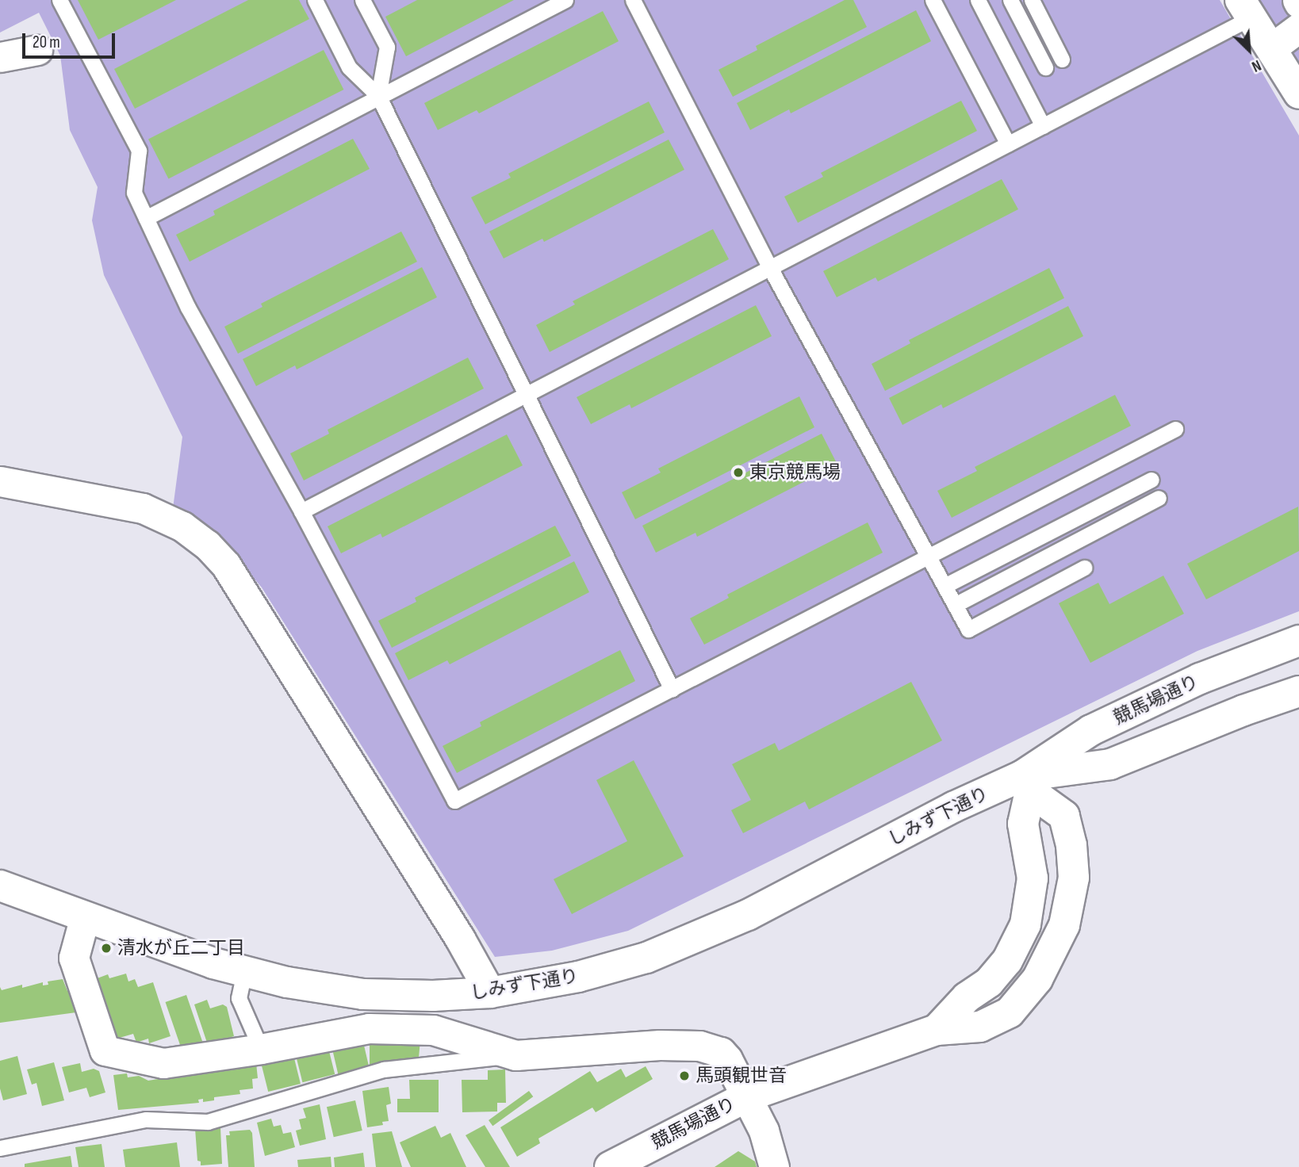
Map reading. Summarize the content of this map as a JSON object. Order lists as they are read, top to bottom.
{
  "streets": {
    "street": ["競馬場通り", "しみず下通り"]
  },
  "crossings": [
    ["競馬場通り", "しみず下通り"]
  ],
  "places": ["東京競馬場", "清水が丘二丁目", "馬頭観世音"],
  "scale_bar": "20 m",
  "north": "bottom right"
}
